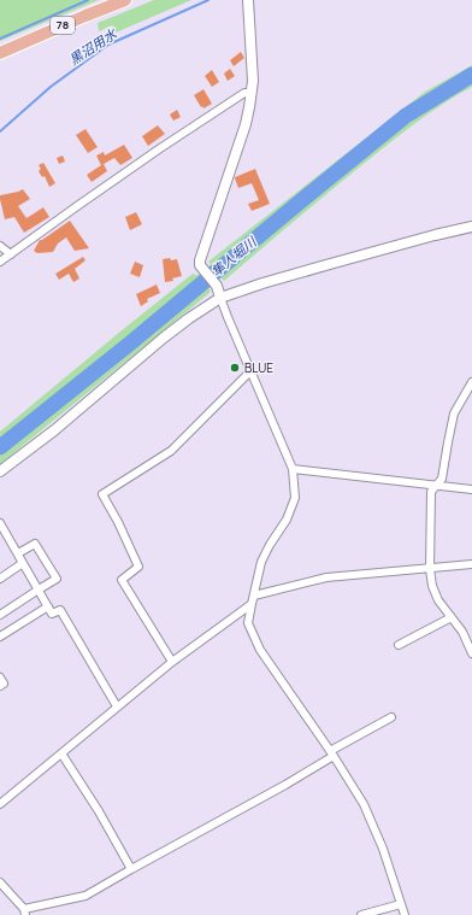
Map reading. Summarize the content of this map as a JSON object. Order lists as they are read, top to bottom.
{
  "streets": {
    "main road": ["78"]
  },
  "water": ["黒沼用水", "隼人堀川"],
  "places": ["BLUE"]
}
